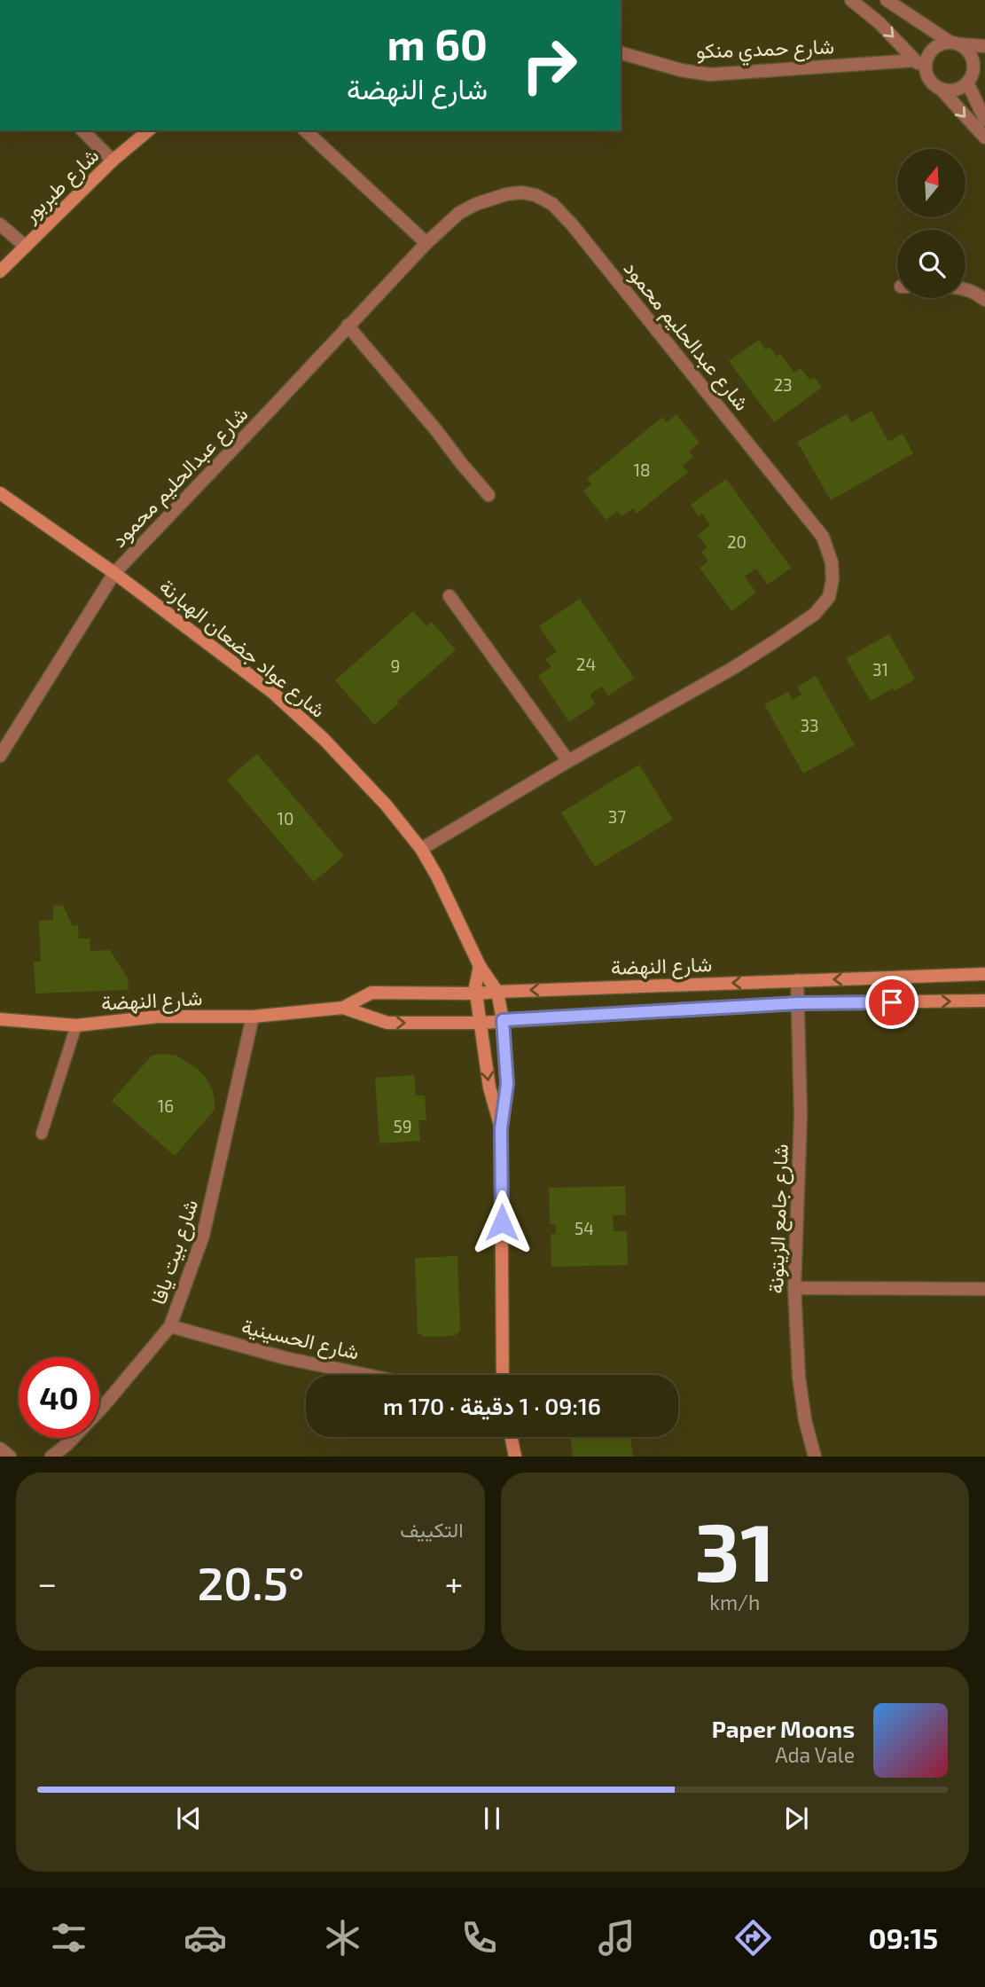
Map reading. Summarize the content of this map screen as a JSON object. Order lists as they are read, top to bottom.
{
  "streets": {
    "street": [
      "شارع حمدي منكو",
      "شارع طبربور",
      "شارع عبدالحليم محمود",
      "شارع عواد جضعان الهبارنة",
      "شارع النهضة",
      "شارع جامع الزيتونة",
      "شارع بيت يافا",
      "شارع الحسينية"
    ]
  },
  "crossings": [
    ["شارع عبدالحليم محمود", "شارع عواد جضعان الهبارنة"],
    ["شارع عواد جضعان الهبارنة", "شارع النهضة"],
    ["شارع النهضة", "شارع جامع الزيتونة"],
    ["شارع النهضة", "شارع بيت يافا"],
    ["شارع بيت يافا", "شارع الحسينية"]
  ],
  "house_numbers": [
    "23",
    "18",
    "20",
    "24",
    "9",
    "31",
    "33",
    "37",
    "10",
    "16",
    "59",
    "54"
  ],
  "north": "top",
  "page": {
    "turn": ["60 m", "شارع النهضة"],
    "limit": "40",
    "trip": "09:16 · 1 دقيقة · 170 m",
    "tile": [
      ["31", "km/h"],
      "التكييف"
    ],
    "heat": ["−", "20.5°", "+"],
    "song": ["Paper Moons", "Ada Vale"],
    "tabs": "09:15"
  }
}
